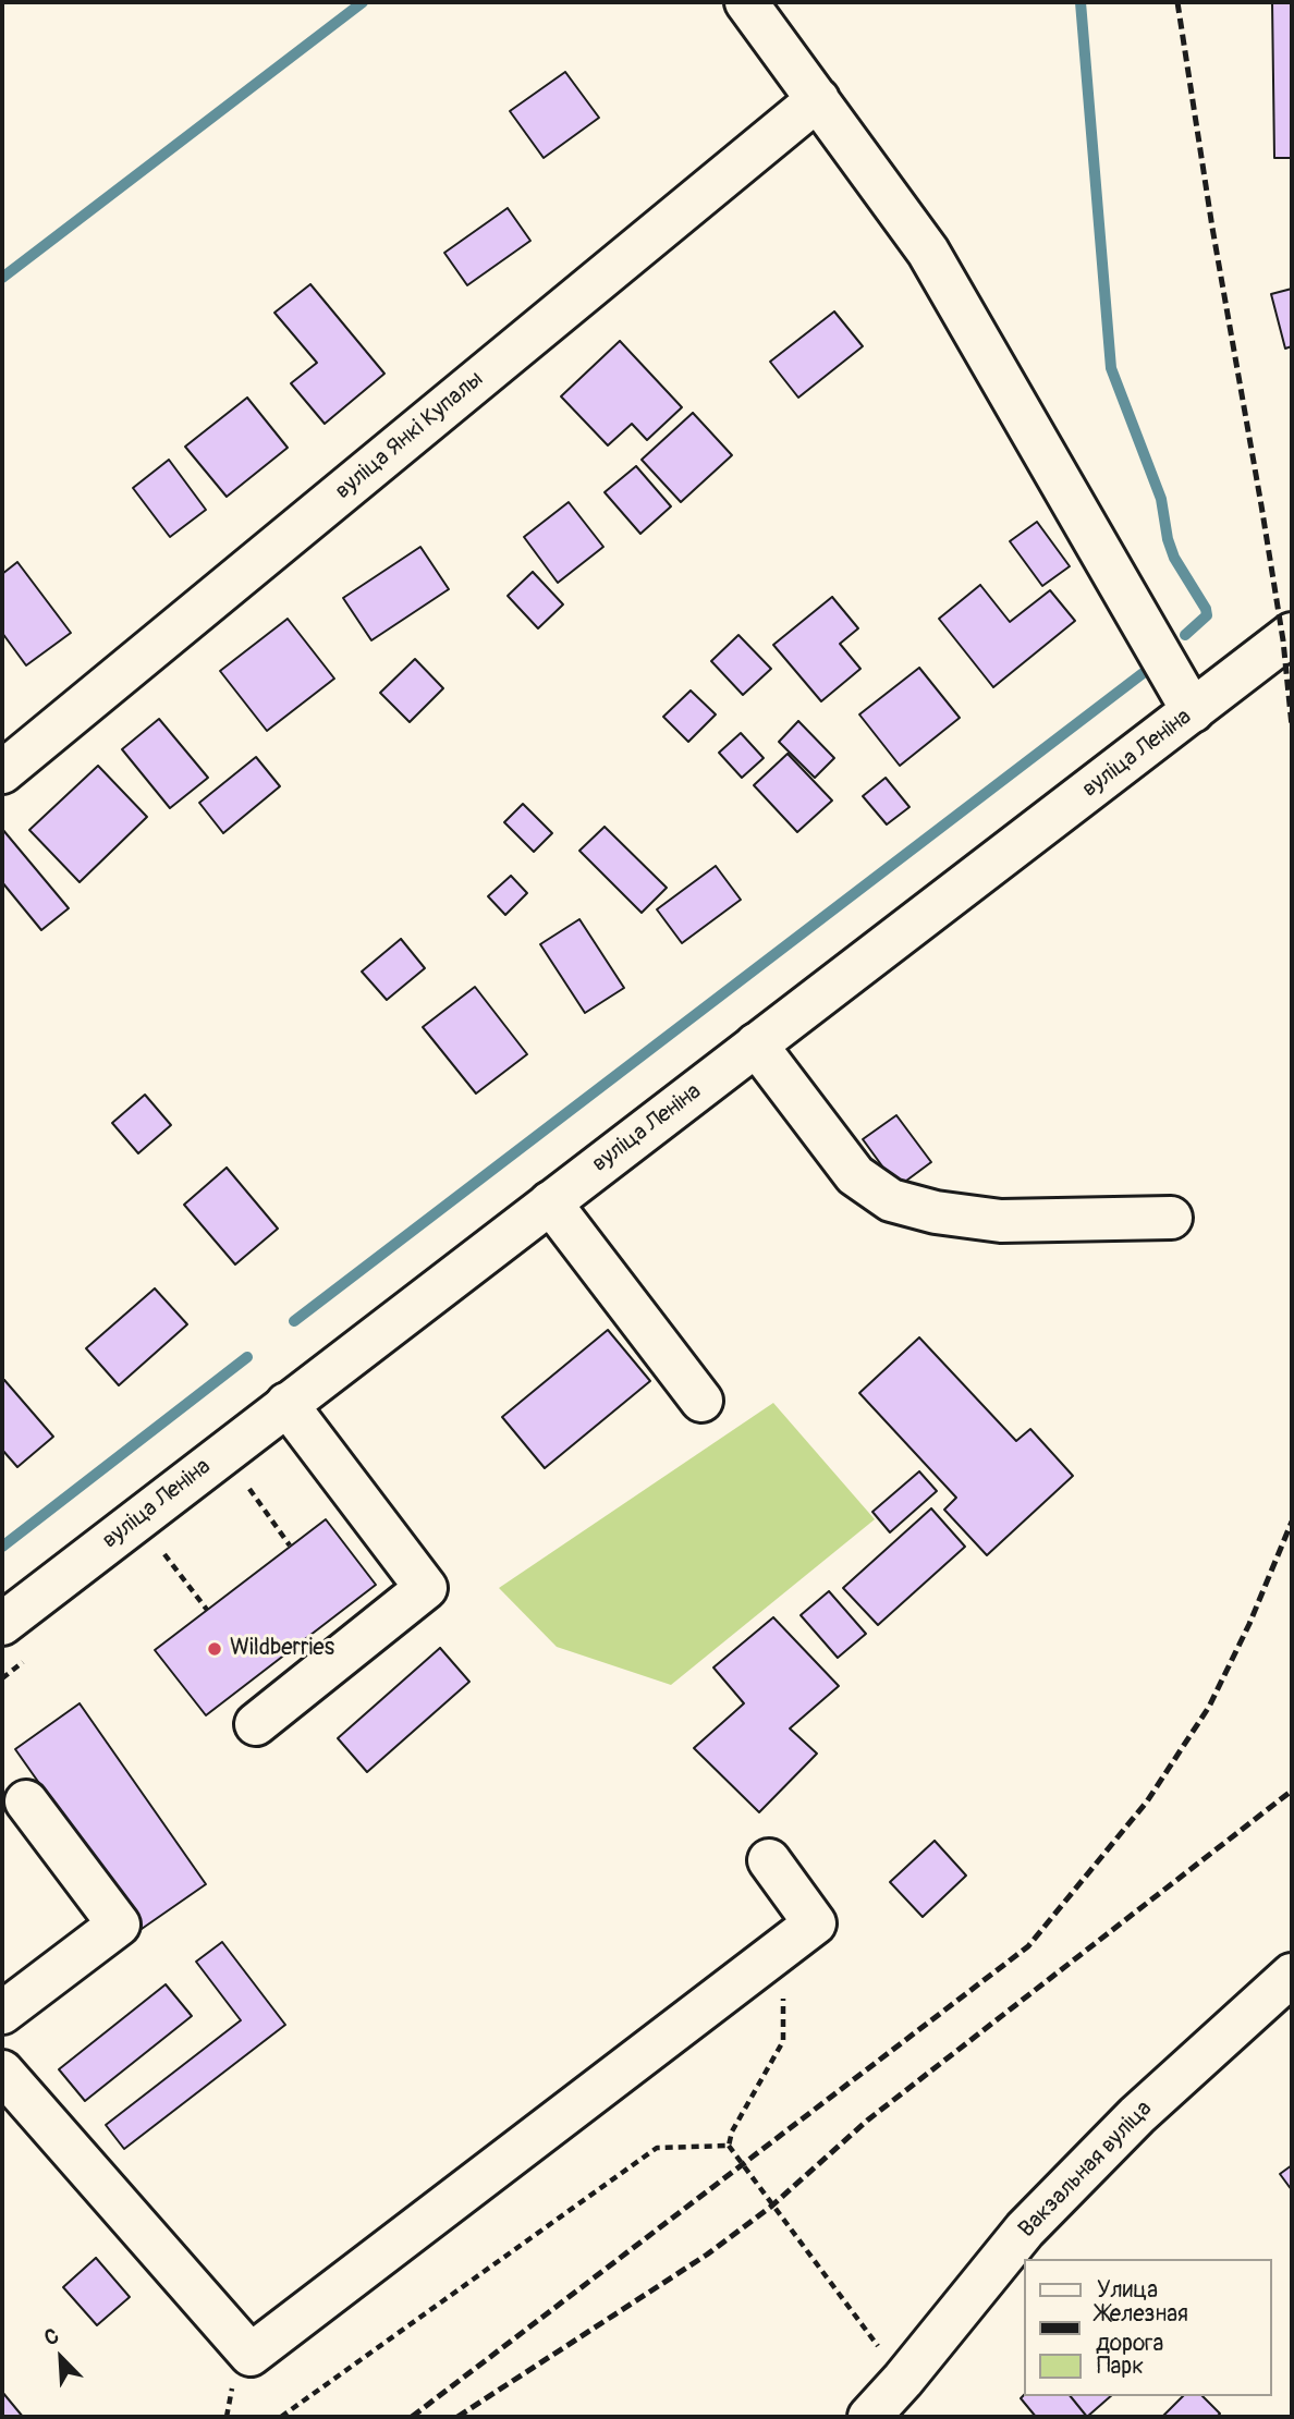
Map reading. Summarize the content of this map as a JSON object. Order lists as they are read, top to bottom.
{
  "streets": {
    "street": ["вуліца Янкі Купалы", "вуліца Леніна", "Вакзальная вуліца"]
  },
  "places": ["Wildberries"],
  "legend": ["Улица", "Железная дорога", "Парк"],
  "north": "top left"
}
